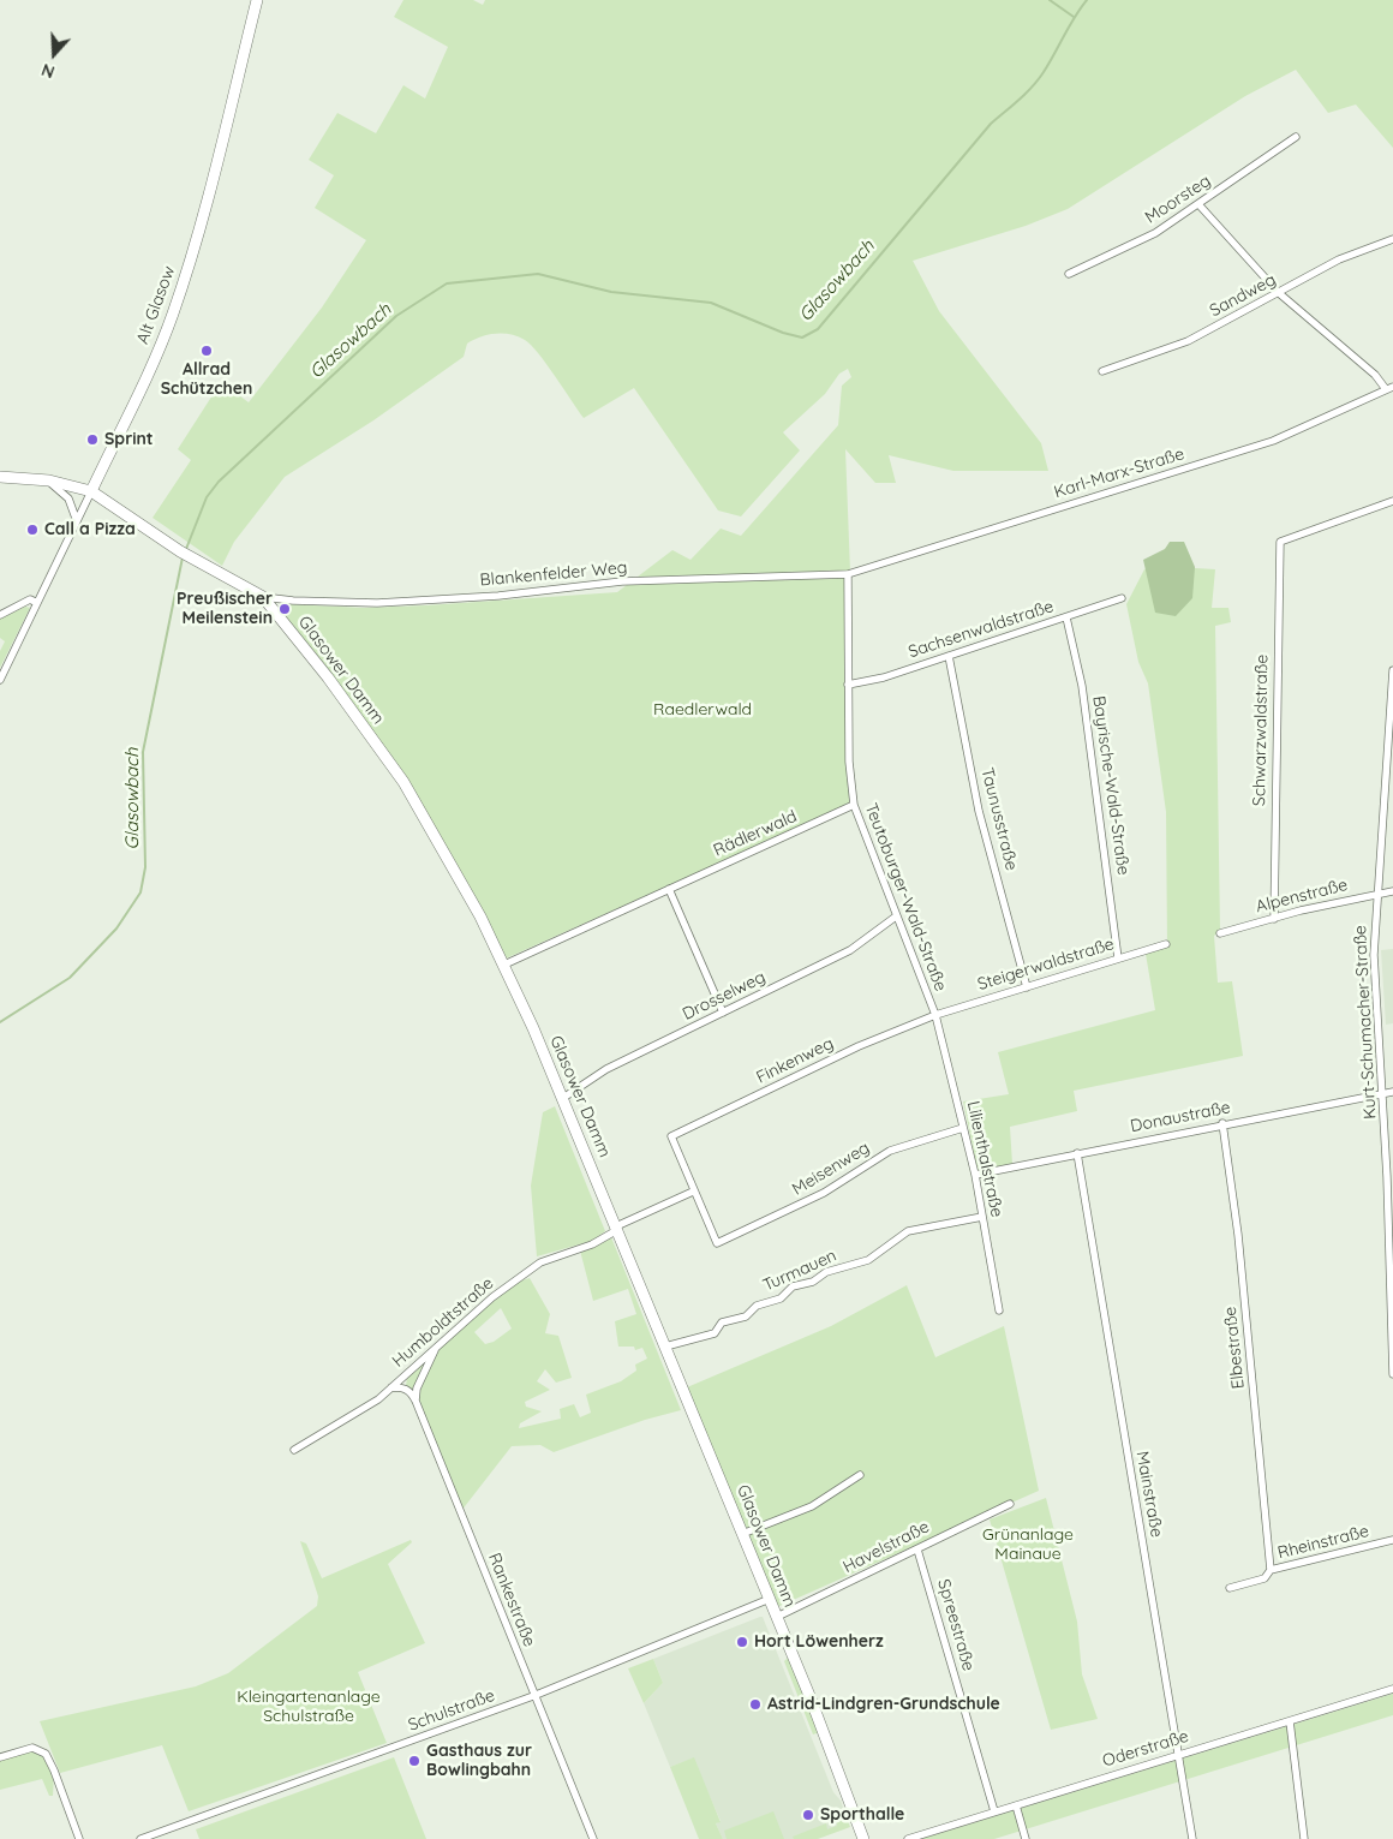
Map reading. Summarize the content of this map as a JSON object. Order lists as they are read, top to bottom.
{
  "streets": {
    "street": [
      "Moorsteg",
      "Sandweg",
      "Alt Glasow",
      "Karl-Marx-Straße",
      "Blankenfelder Weg",
      "Sachsenwaldstraße",
      "Glasower Damm",
      "Schwarzwaldstraße",
      "Bayrische-Wald-Straße",
      "Taunusstraße",
      "Rädlerwald",
      "Alpenstraße",
      "Teutoburger-Wald-Straße",
      "Steigerwaldstraße",
      "Drosselweg",
      "Kurt-Schumacher-Straße",
      "Finkenweg",
      "Donaustraße",
      "Lilienthalstraße",
      "Meisenweg",
      "Turmauen",
      "Humboldtstraße",
      "Elbestraße",
      "Mainstraße",
      "Rheinstraße",
      "Havelstraße",
      "Rankestraße",
      "Spreestraße",
      "Schulstraße",
      "Oderstraße"
    ]
  },
  "crossings": [
    ["Alt Glasow", "Glasower Damm"],
    ["Karl-Marx-Straße", "Blankenfelder Weg"],
    ["Karl-Marx-Straße", "Teutoburger-Wald-Straße"],
    ["Blankenfelder Weg", "Glasower Damm"],
    ["Blankenfelder Weg", "Teutoburger-Wald-Straße"],
    ["Sachsenwaldstraße", "Bayrische-Wald-Straße"],
    ["Sachsenwaldstraße", "Taunusstraße"],
    ["Sachsenwaldstraße", "Teutoburger-Wald-Straße"],
    ["Glasower Damm", "Rädlerwald"],
    ["Glasower Damm", "Drosselweg"],
    ["Glasower Damm", "Turmauen"],
    ["Glasower Damm", "Humboldtstraße"],
    ["Glasower Damm", "Havelstraße"],
    ["Glasower Damm", "Schulstraße"],
    ["Schwarzwaldstraße", "Alpenstraße"],
    ["Bayrische-Wald-Straße", "Steigerwaldstraße"],
    ["Taunusstraße", "Steigerwaldstraße"],
    ["Rädlerwald", "Teutoburger-Wald-Straße"],
    ["Alpenstraße", "Kurt-Schumacher-Straße"],
    ["Teutoburger-Wald-Straße", "Steigerwaldstraße"],
    ["Teutoburger-Wald-Straße", "Drosselweg"],
    ["Teutoburger-Wald-Straße", "Finkenweg"],
    ["Teutoburger-Wald-Straße", "Lilienthalstraße"],
    ["Steigerwaldstraße", "Finkenweg"],
    ["Steigerwaldstraße", "Lilienthalstraße"],
    ["Kurt-Schumacher-Straße", "Donaustraße"],
    ["Finkenweg", "Lilienthalstraße"],
    ["Finkenweg", "Meisenweg"],
    ["Finkenweg", "Humboldtstraße"],
    ["Donaustraße", "Lilienthalstraße"],
    ["Donaustraße", "Elbestraße"],
    ["Donaustraße", "Mainstraße"],
    ["Lilienthalstraße", "Meisenweg"],
    ["Lilienthalstraße", "Turmauen"],
    ["Meisenweg", "Humboldtstraße"],
    ["Elbestraße", "Rheinstraße"],
    ["Mainstraße", "Oderstraße"],
    ["Havelstraße", "Spreestraße"],
    ["Rankestraße", "Schulstraße"],
    ["Spreestraße", "Oderstraße"]
  ],
  "water": ["Glasowbach"],
  "parks": ["Raedlerwald", "Grünanlage Mainaue", "Kleingartenanlage Schulstraße"],
  "places": [
    "Allrad Schützchen",
    "Sprint",
    "Call a Pizza",
    "Preußischer Meilenstein",
    "Hort Löwenherz",
    "Astrid-Lindgren-Grundschule",
    "Gasthaus zur Bowlingbahn",
    "Sporthalle"
  ],
  "north": "bottom"
}
